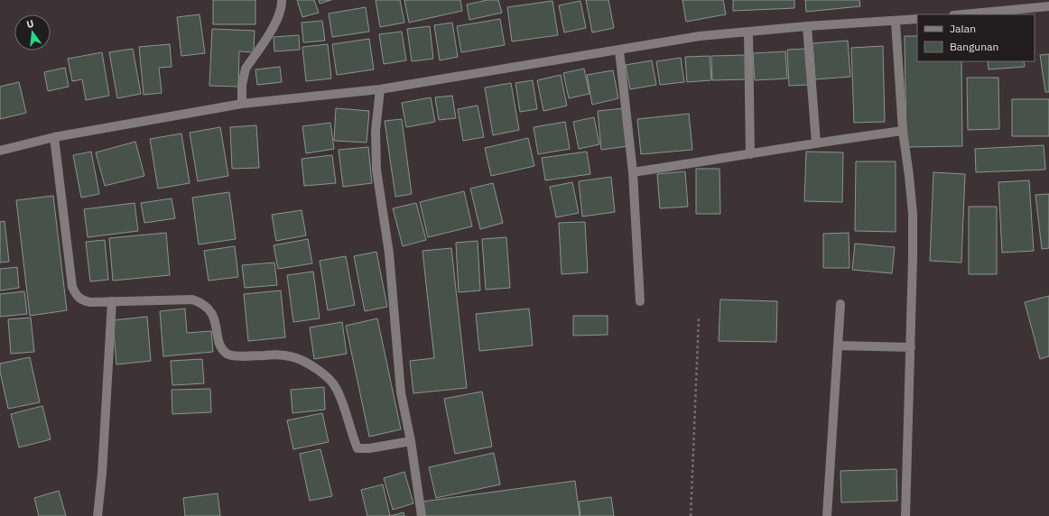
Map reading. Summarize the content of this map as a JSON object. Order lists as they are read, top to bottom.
{
  "legend": ["Jalan", "Bangunan"],
  "north": "top"
}
